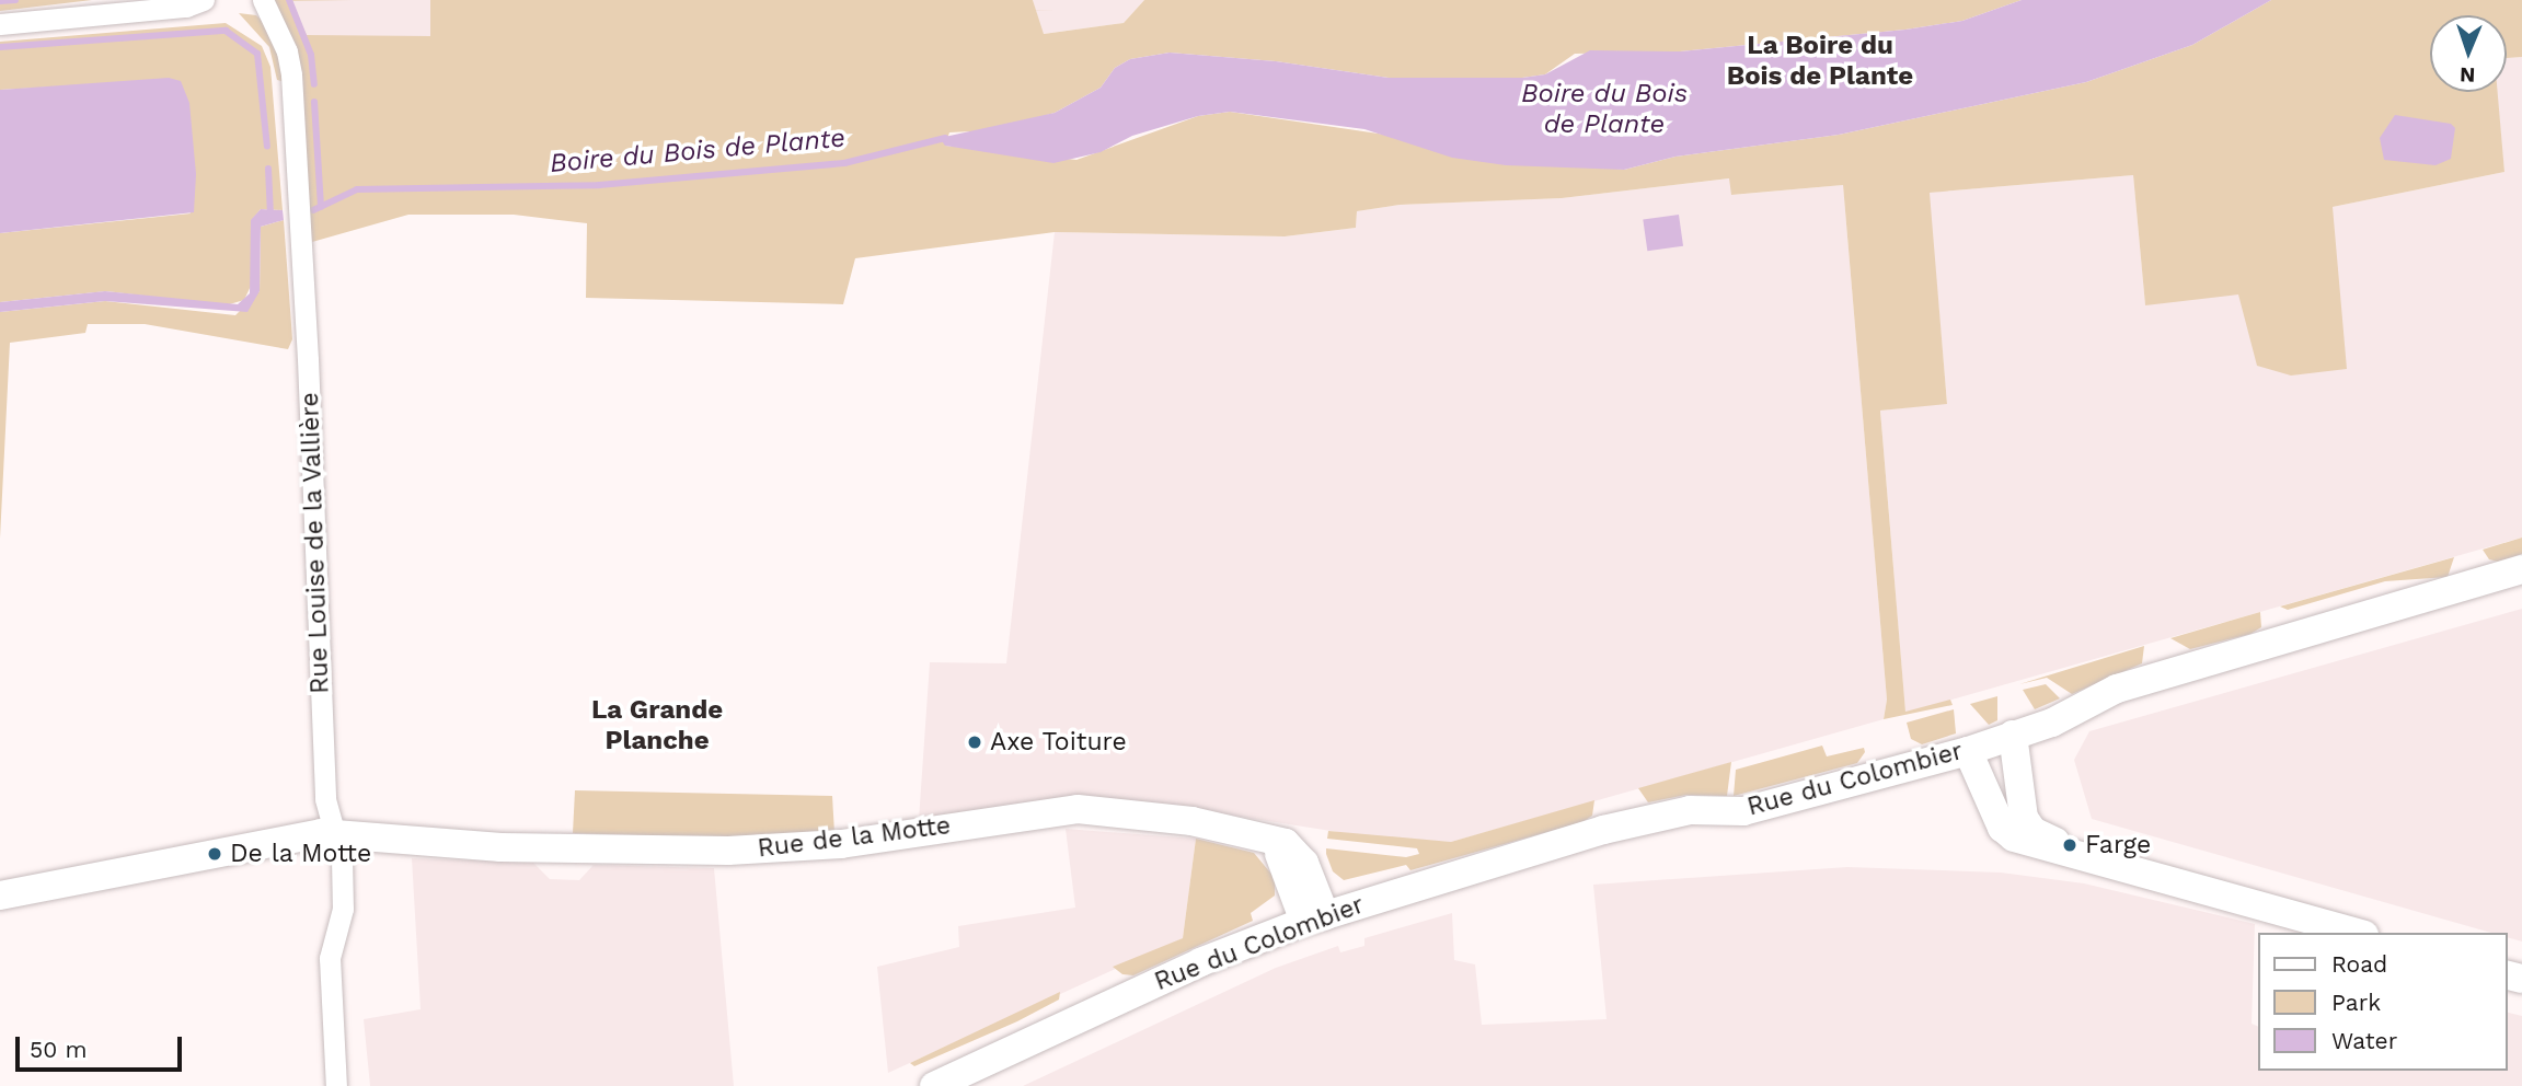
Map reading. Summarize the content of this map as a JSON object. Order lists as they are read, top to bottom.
{
  "streets": {
    "street": ["Rue Louise de la Vallière", "Rue du Colombier", "Rue de la Motte"]
  },
  "crossings": [
    ["Rue Louise de la Vallière", "Rue de la Motte"],
    ["Rue du Colombier", "Rue de la Motte"]
  ],
  "districts": ["La Boire du Bois de Plante", "La Grande Planche"],
  "water": ["Boire du Bois de Plante"],
  "places": ["Axe Toiture", "Farge", "De la Motte"],
  "legend": ["Road", "Park", "Water"],
  "scale_bar": "50 m",
  "north": "bottom"
}
